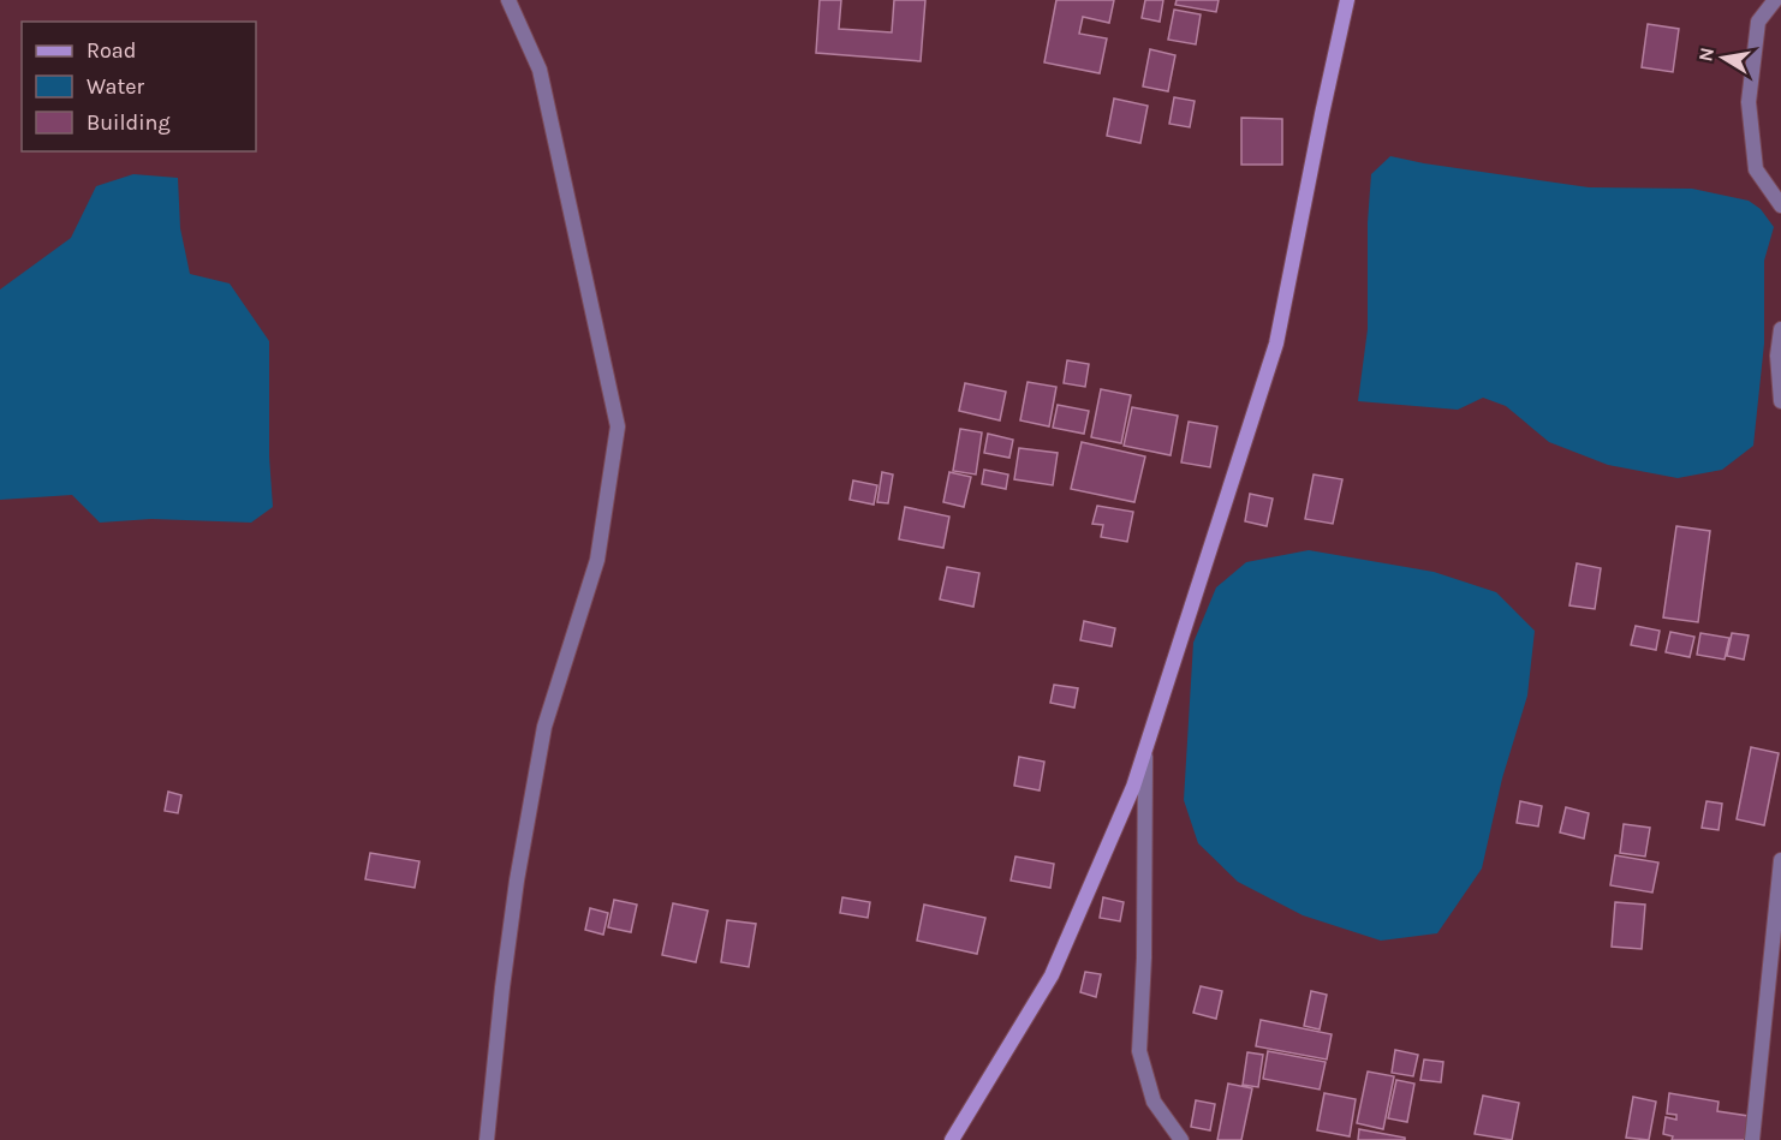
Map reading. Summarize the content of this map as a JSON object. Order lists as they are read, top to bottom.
{
  "legend": ["Road", "Water", "Building"],
  "north": "left"
}
